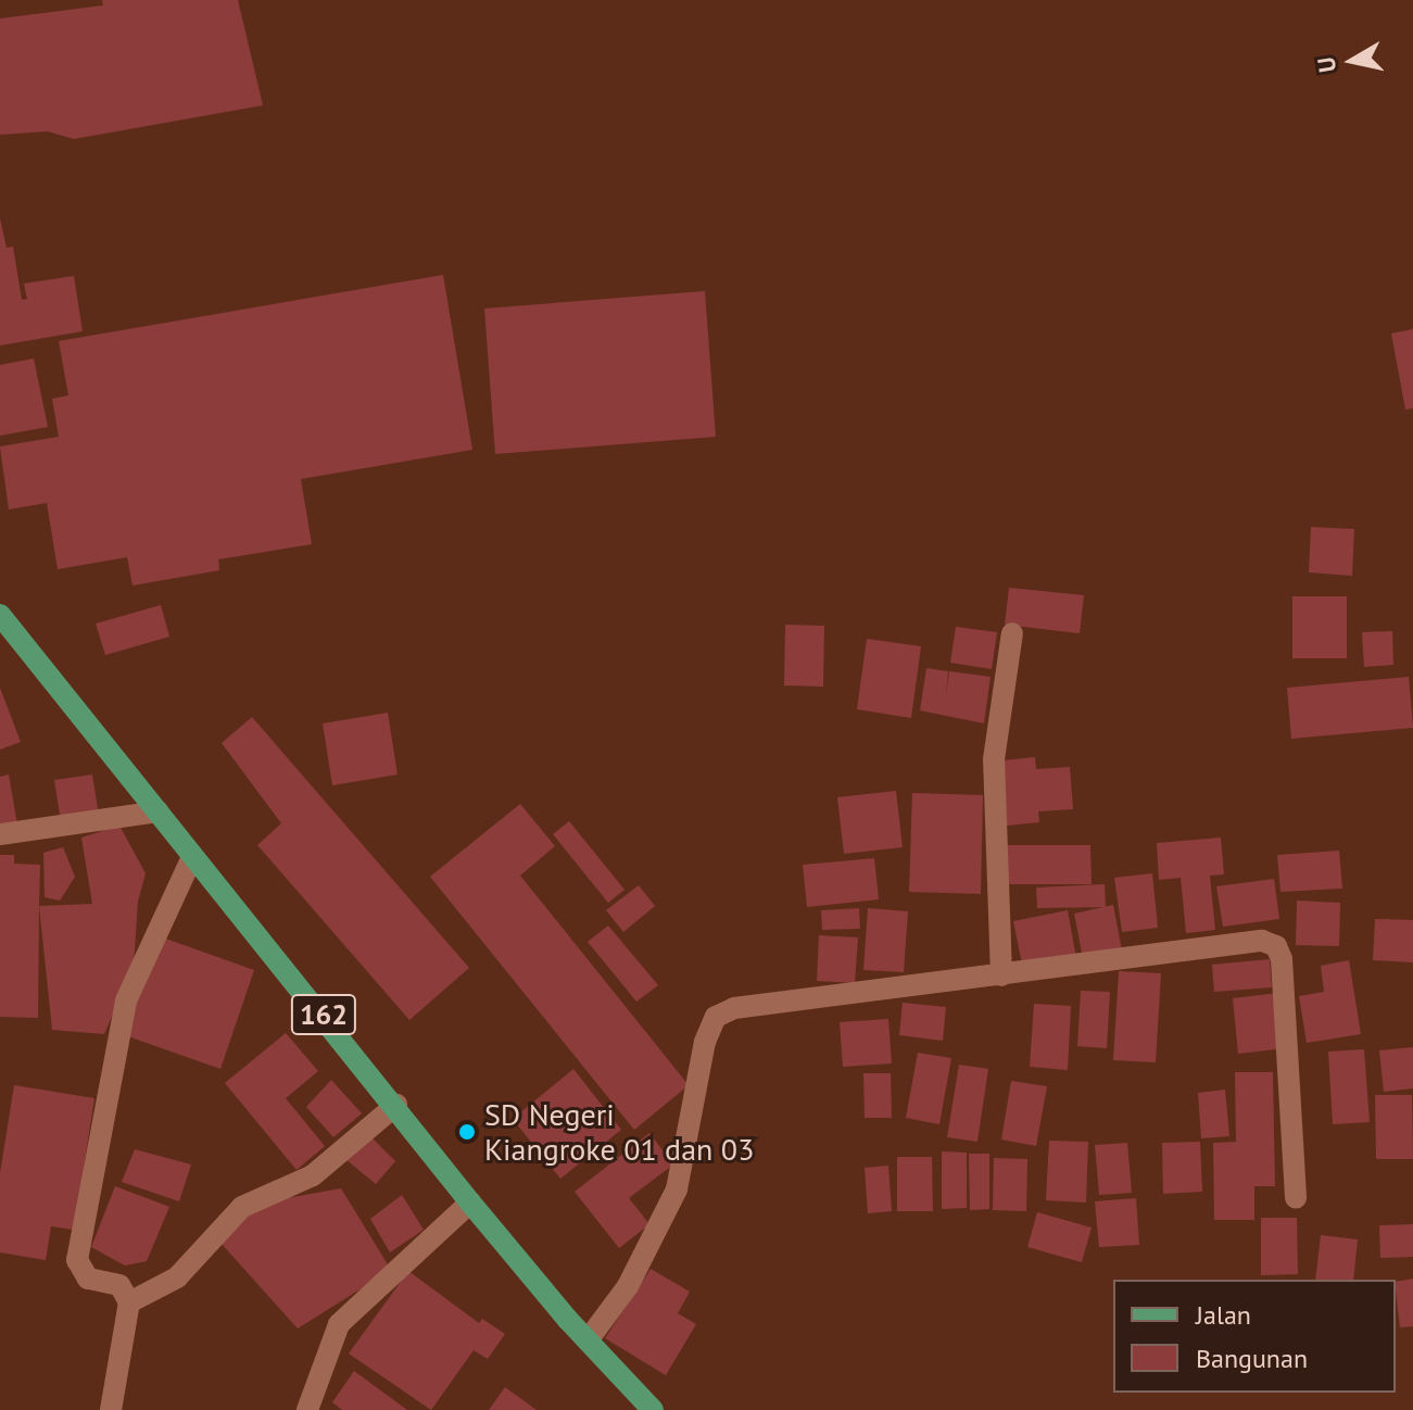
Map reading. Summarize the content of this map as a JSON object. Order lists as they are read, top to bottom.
{
  "streets": {
    "main road": ["162"]
  },
  "places": ["SD Negeri Kiangroke 01 dan 03"],
  "legend": ["Jalan", "Bangunan"],
  "north": "left"
}
